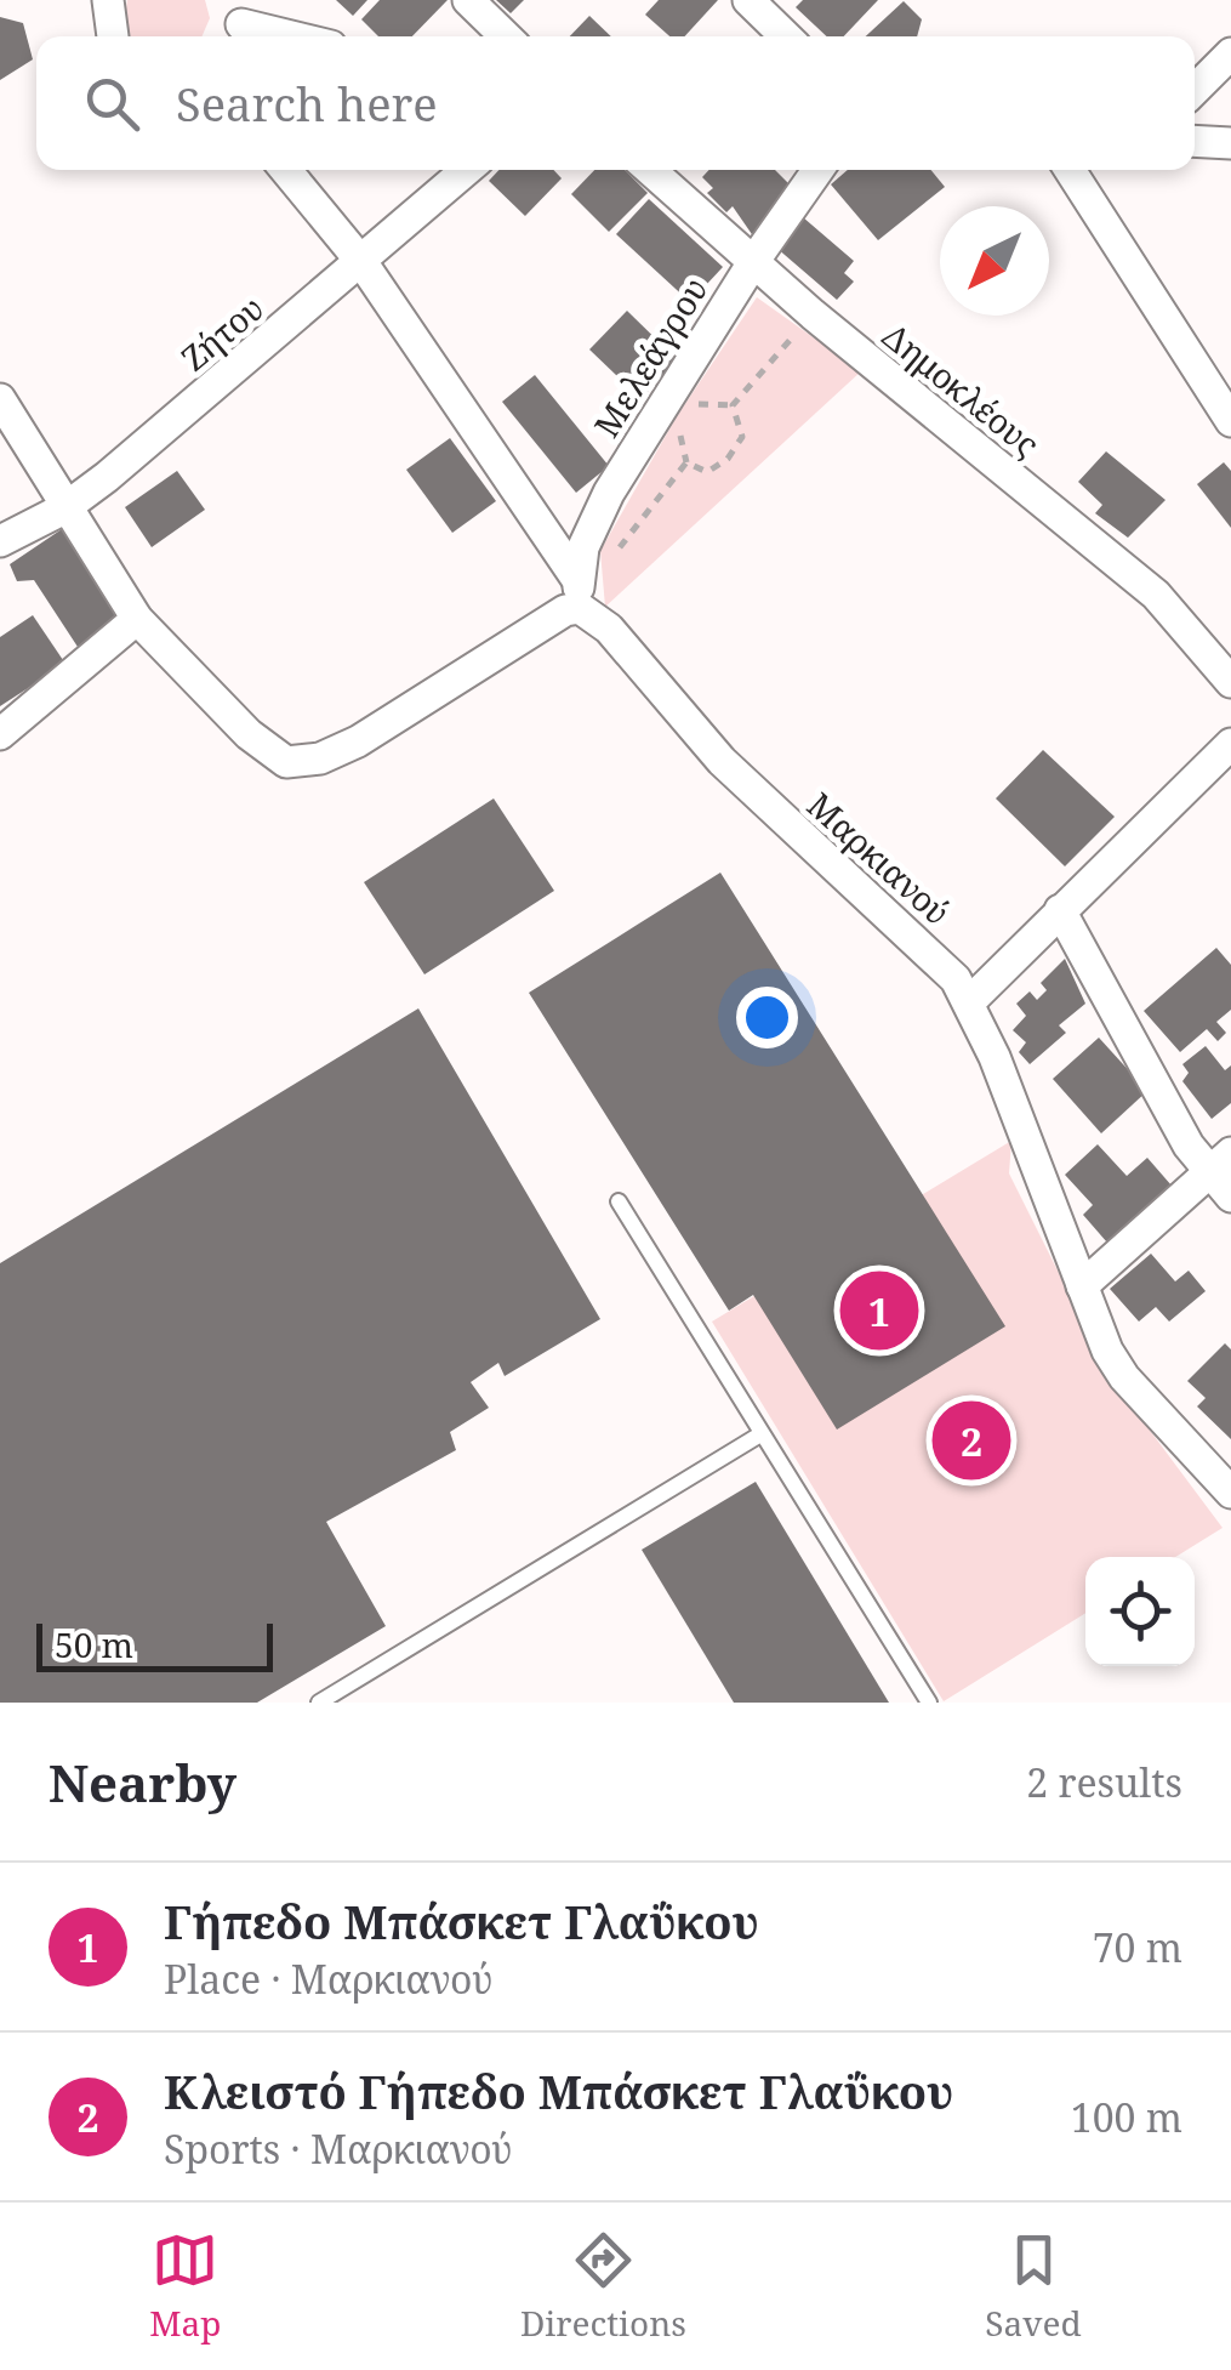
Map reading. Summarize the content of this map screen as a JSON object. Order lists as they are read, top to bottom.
{
  "streets": {
    "street": [
      "Ζήτου",
      "Μελεάγρου",
      "Δημοκλέους",
      "Μαρκιανού"
    ]
  },
  "crossings": [
    ["Ζήτου", "Μαρκιανού"],
    ["Μελεάγρου", "Δημοκλέους"],
    ["Μελεάγρου", "Μαρκιανού"]
  ],
  "scale_bar": "50 m",
  "north": "bottom left",
  "page": {
    "search": "Search here",
    "pins": ["1", "2"],
    "scale": "50 m",
    "heading": ["Nearby", "2 results"],
    "list": [
      {
        "mark": "1",
        "name": "Γήπεδο Μπάσκετ Γλαΰκου",
        "note": "Place · Μαρκιανού",
        "value": "70 m"
      },
      {
        "mark": "2",
        "name": "Κλειστό Γήπεδο Μπάσκετ Γλαΰκου",
        "note": "Sports · Μαρκιανού",
        "value": "100 m"
      }
    ],
    "nav": ["Map", "Directions", "Saved"]
  }
}
